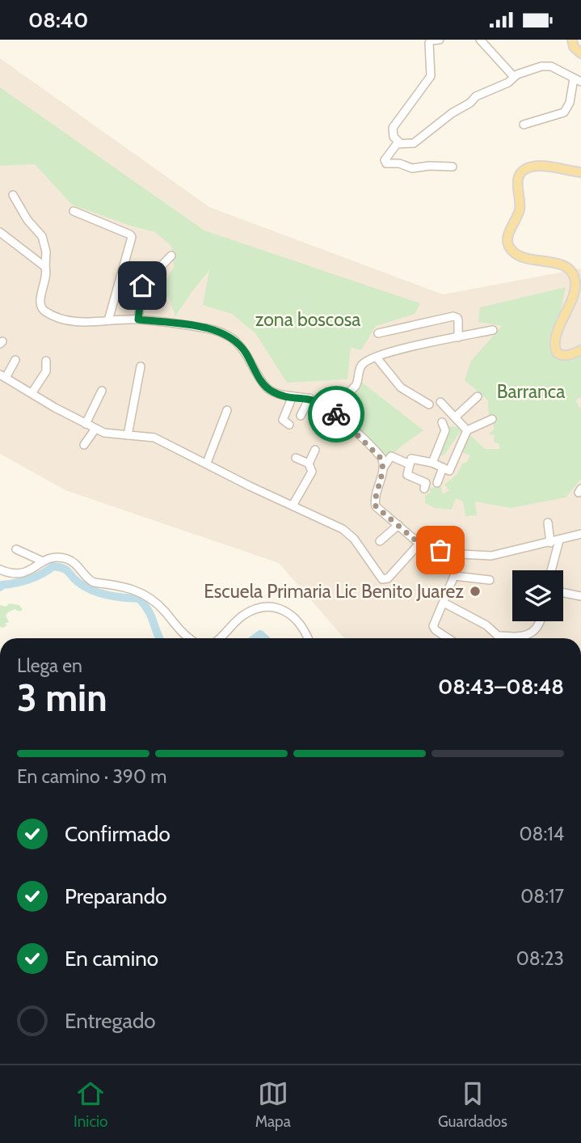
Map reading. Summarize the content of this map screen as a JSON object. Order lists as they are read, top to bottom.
{
  "parks": ["zona boscosa", "Barranca"],
  "places": ["Escuela Primaria Lic Benito Juarez"],
  "page": {
    "status": "08:40",
    "heading": ["3 min", "Llega en", "08:43–08:48"],
    "bar": "En camino · 390 m",
    "list": [
      ["Confirmado", "08:14"],
      ["Preparando", "08:17"],
      ["En camino", "08:23"],
      "Entregado"
    ],
    "tabs": ["Inicio", "Mapa", "Guardados"]
  }
}
